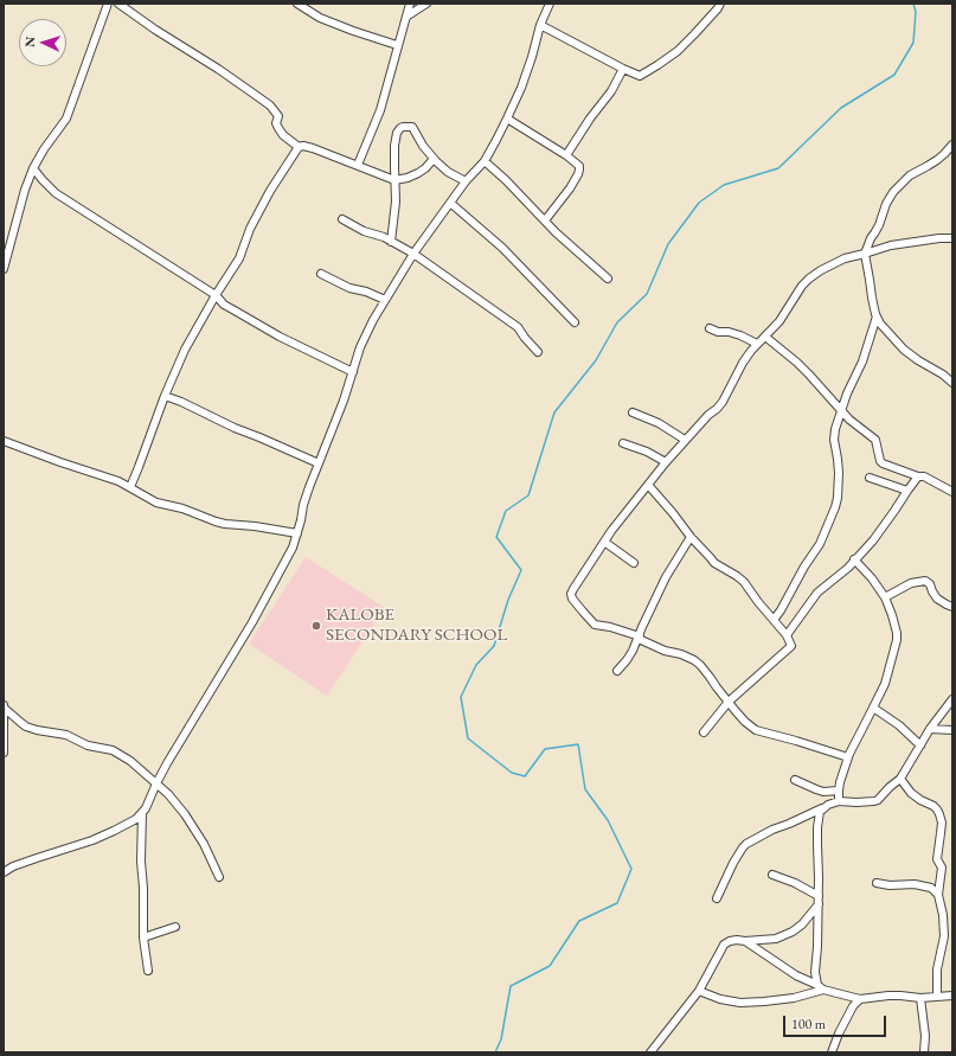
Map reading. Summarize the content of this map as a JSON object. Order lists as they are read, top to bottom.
{
  "places": ["KALOBE SECONDARY SCHOOL"],
  "scale_bar": "100 m",
  "north": "left"
}
